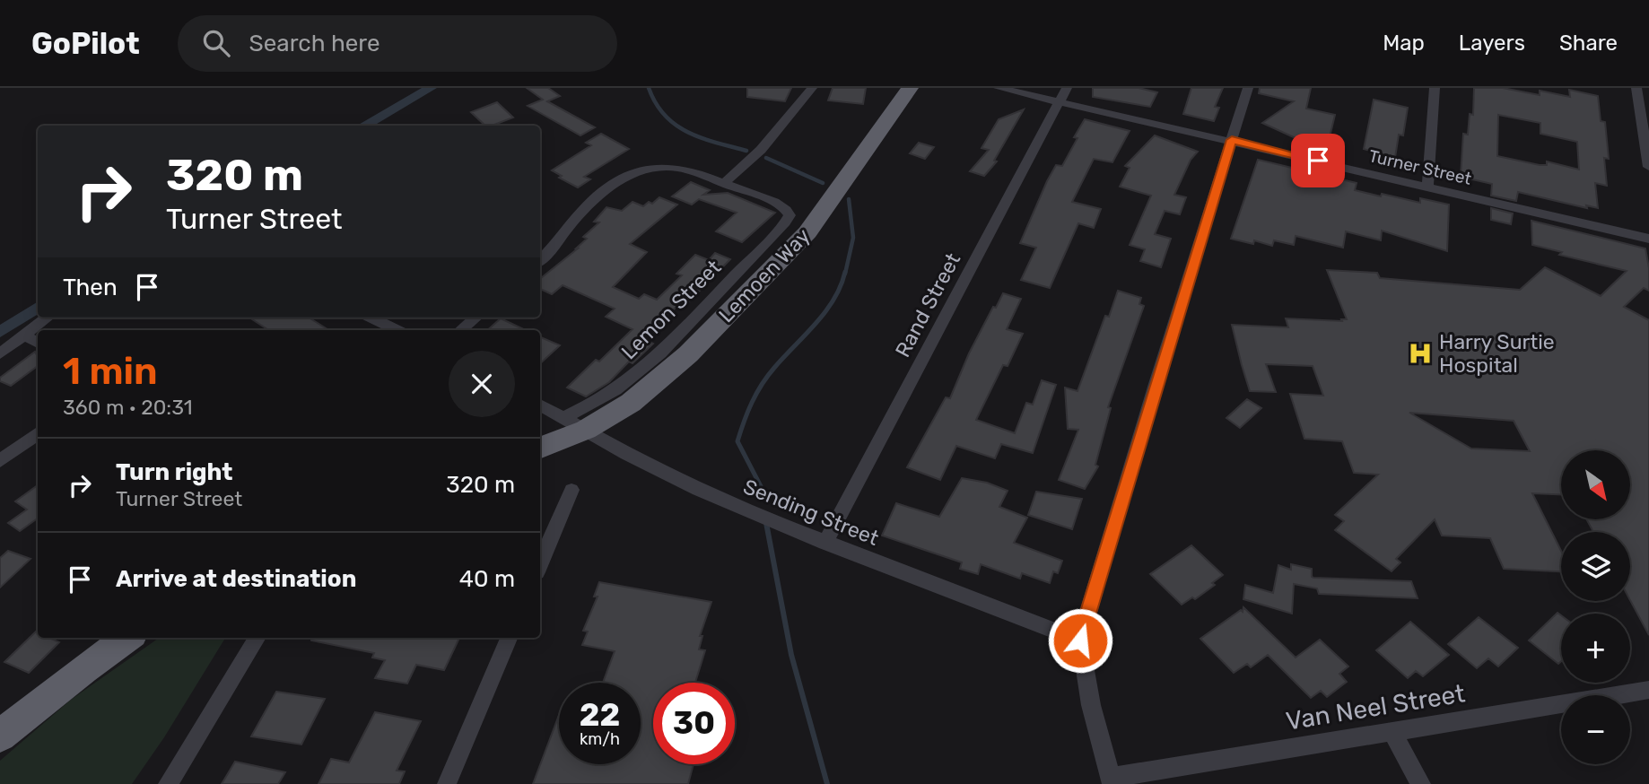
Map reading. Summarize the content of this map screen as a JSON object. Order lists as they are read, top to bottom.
{
  "streets": {
    "highway": ["Lemoen Way"],
    "street": [
      "Turner Street",
      "Rand Street",
      "Lemon Street",
      "Sending Street",
      "Van Neel Street"
    ]
  },
  "crossings": [
    ["Turner Street", "Rand Street"],
    ["Lemoen Way", "Lemon Street"],
    ["Lemoen Way", "Sending Street"],
    ["Rand Street", "Sending Street"],
    ["Lemon Street", "Sending Street"]
  ],
  "places": {
    "hospital": ["Harry Surtie Hospital"]
  },
  "north": "bottom right",
  "page": {
    "header": "GoPilot",
    "search": "Search here",
    "nav": ["Map", "Layers", "Share"],
    "turn": ["320 m", "Turner Street"],
    "then": "Then",
    "heading": ["1 min", "360 m · 20:31"],
    "list": [
      {
        "name": "Turn right",
        "note": "Turner Street",
        "value": "320 m"
      },
      {
        "name": "Arrive at destination",
        "value": "40 m"
      }
    ],
    "map_buttons": ["+", "−"],
    "speed": "22 km/h",
    "limit": "30"
  }
}
